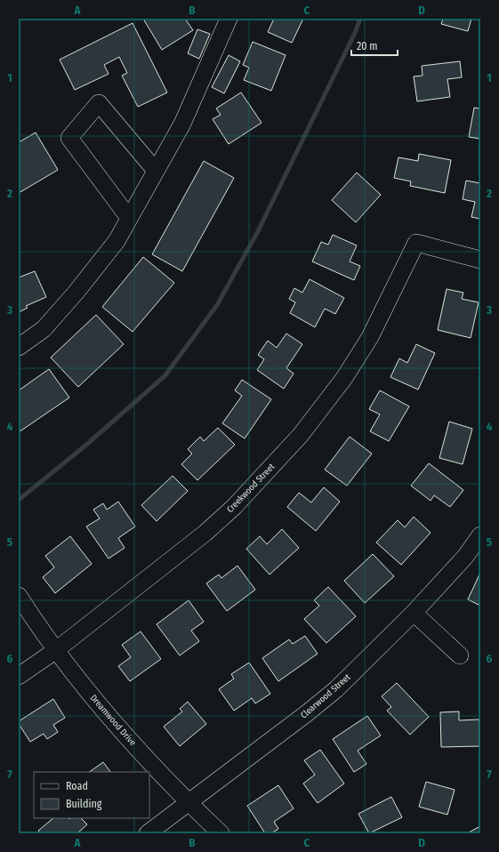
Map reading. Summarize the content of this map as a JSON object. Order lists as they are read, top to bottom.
{
  "streets": {
    "street": ["Creekwood Street", "Clearwood Street", "Dreamwood Drive"]
  },
  "crossings": [
    ["Creekwood Street", "Dreamwood Drive"],
    ["Clearwood Street", "Dreamwood Drive"]
  ],
  "legend": ["Road", "Building"],
  "scale_bar": "20 m",
  "grid": {
    "columns": [
      "A",
      "B",
      "C",
      "D"
    ],
    "rows": [
      "1",
      "2",
      "3",
      "4",
      "5",
      "6",
      "7"
    ]
  }
}
